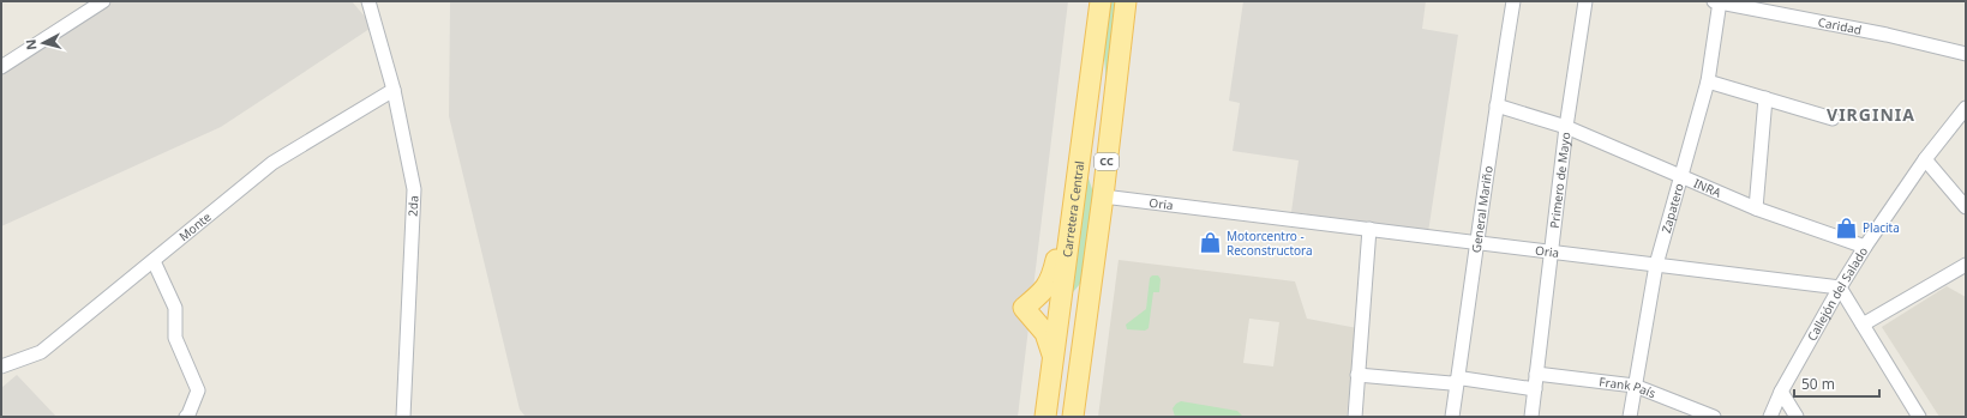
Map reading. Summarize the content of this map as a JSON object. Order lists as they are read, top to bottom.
{
  "streets": {
    "main road": ["CC", "Carretera Central"],
    "street": [
      "Caridad",
      "Primero de Mayo",
      "INRA",
      "Oria",
      "2da",
      "Zapatero",
      "General Mariño",
      "Monte",
      "Callejón del Salado",
      "Frank País"
    ]
  },
  "crossings": [
    ["Caridad", "Zapatero"],
    ["CC", "Oria"],
    ["Primero de Mayo", "INRA"],
    ["Primero de Mayo", "Oria"],
    ["Primero de Mayo", "Frank País"],
    ["INRA", "Zapatero"],
    ["INRA", "General Mariño"],
    ["INRA", "Callejón del Salado"],
    ["Oria", "Zapatero"],
    ["Oria", "General Mariño"],
    ["Oria", "Callejón del Salado"],
    ["2da", "Monte"],
    ["Zapatero", "Frank País"]
  ],
  "districts": ["VIRGINIA"],
  "places": {
    "shop": ["Placita", "Motorcentro - Reconstructora"]
  },
  "scale_bar": "50 m",
  "north": "left"
}
